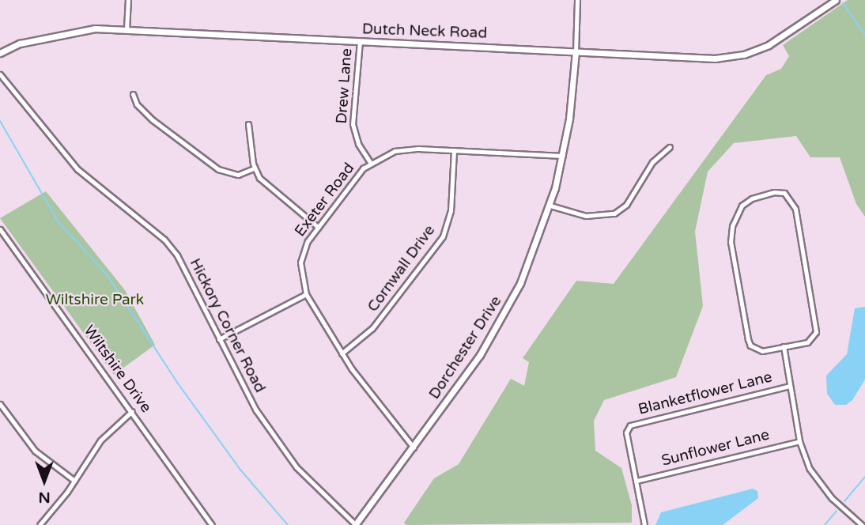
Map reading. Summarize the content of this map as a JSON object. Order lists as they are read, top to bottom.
{
  "streets": {
    "street": [
      "Dutch Neck Road",
      "Drew Lane",
      "Exeter Road",
      "Cornwall Drive",
      "Hickory Corner Road",
      "Dorchester Drive",
      "Wiltshire Drive",
      "Blanketflower Lane",
      "Sunflower Lane"
    ]
  },
  "crossings": [
    ["Dutch Neck Road", "Drew Lane"],
    ["Dutch Neck Road", "Dorchester Drive"],
    ["Drew Lane", "Exeter Road"],
    ["Exeter Road", "Cornwall Drive"],
    ["Exeter Road", "Dorchester Drive"],
    ["Hickory Corner Road", "Dorchester Drive"],
    ["Blanketflower Lane", "Sunflower Lane"]
  ],
  "parks": ["Wiltshire Park"],
  "north": "bottom"
}
